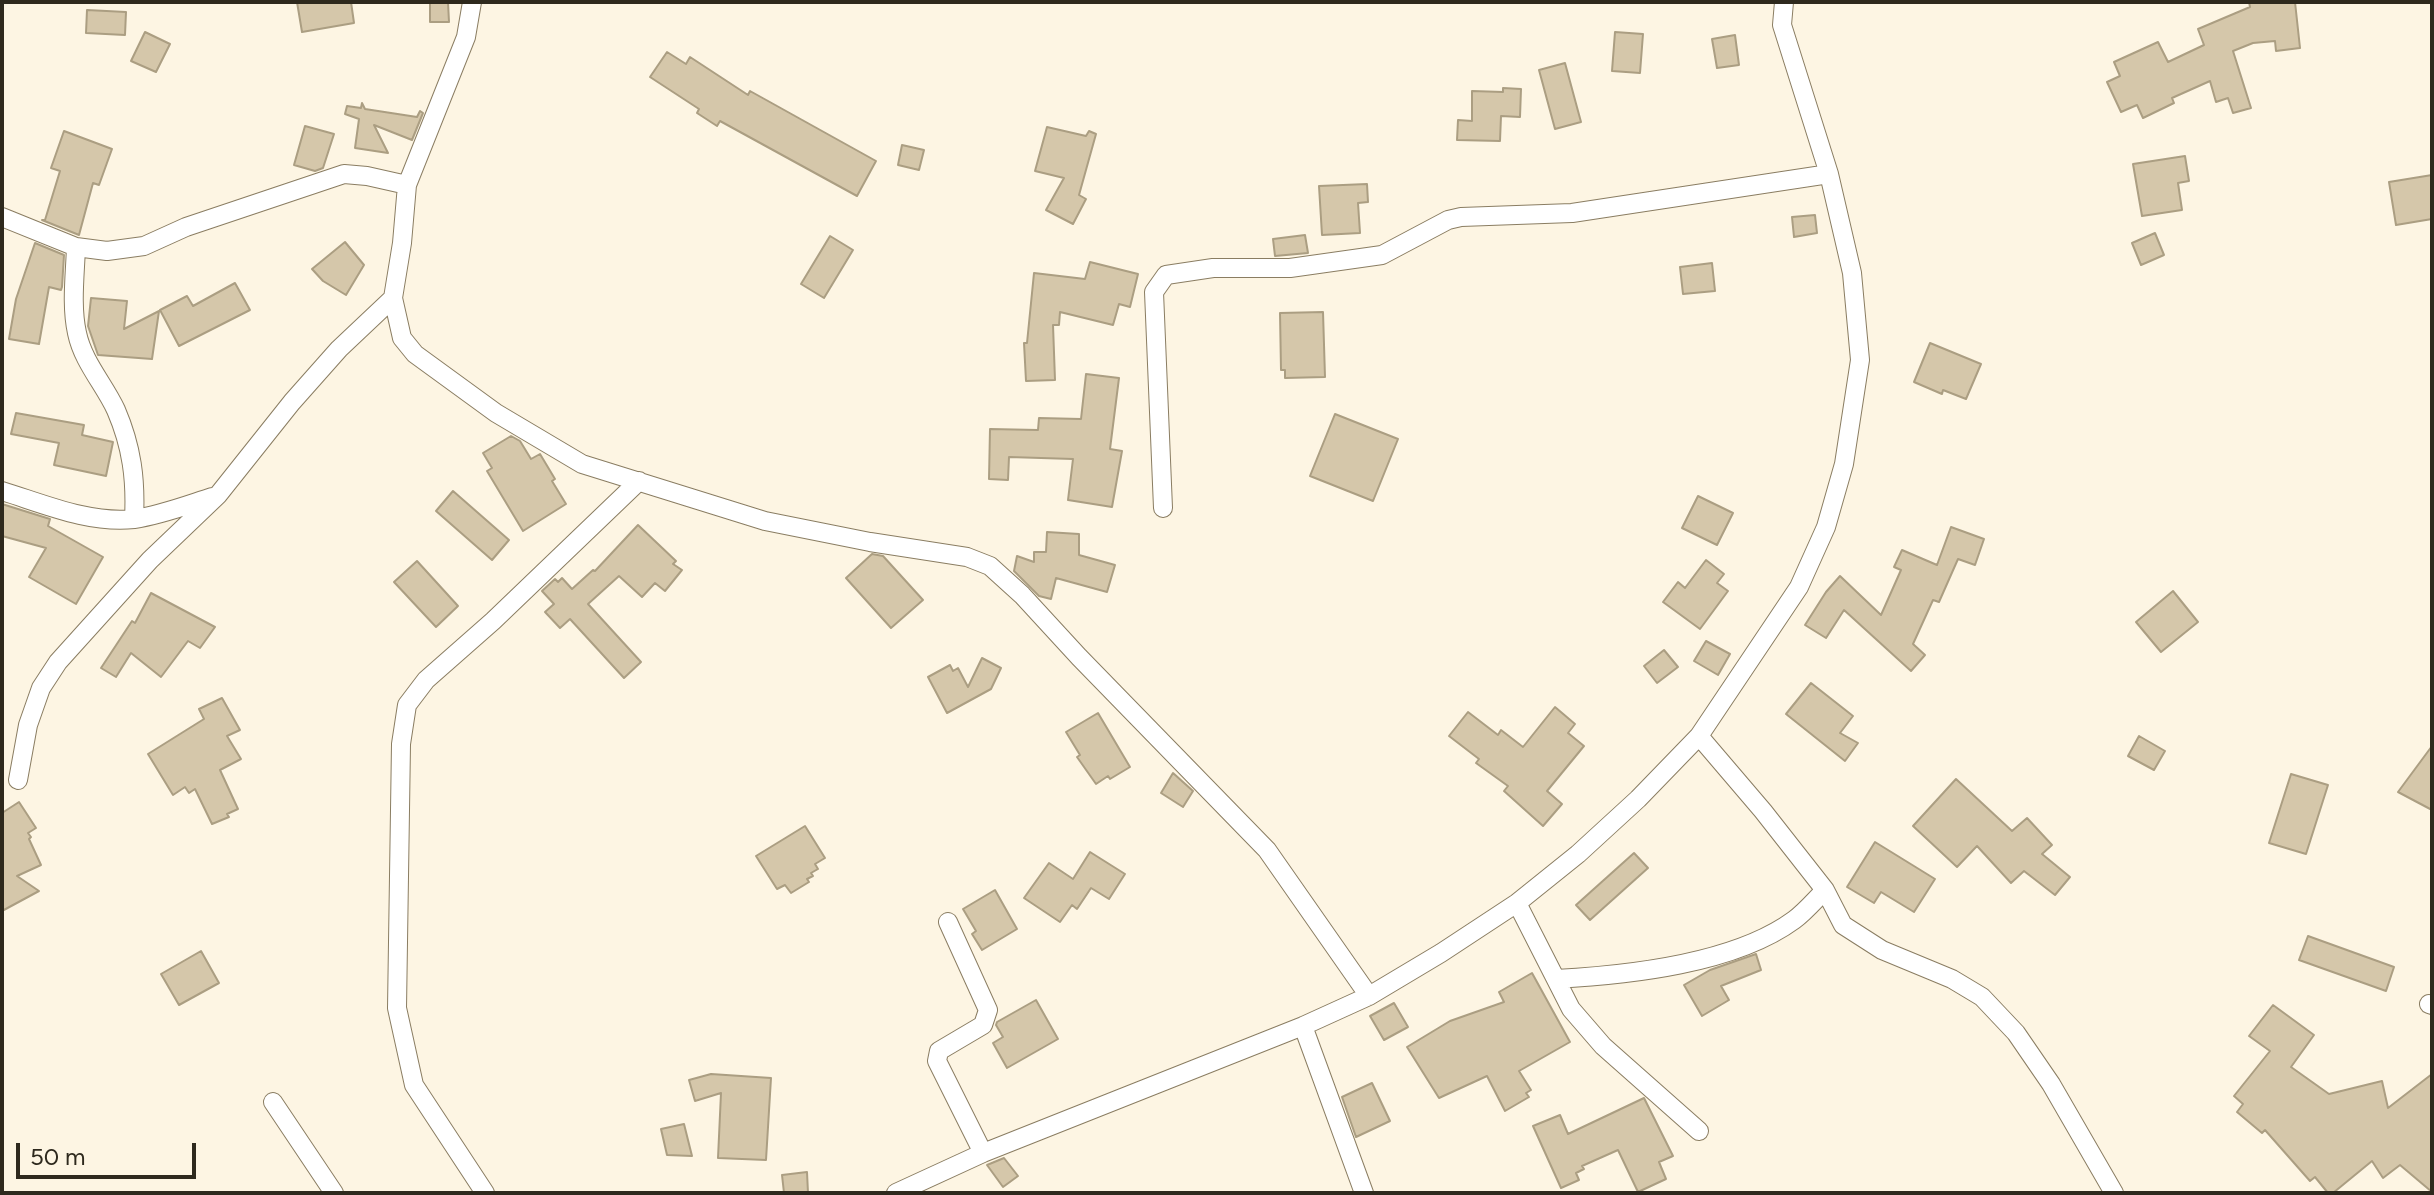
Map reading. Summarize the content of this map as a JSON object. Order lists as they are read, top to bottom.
{
  "scale_bar": "50 m"
}
